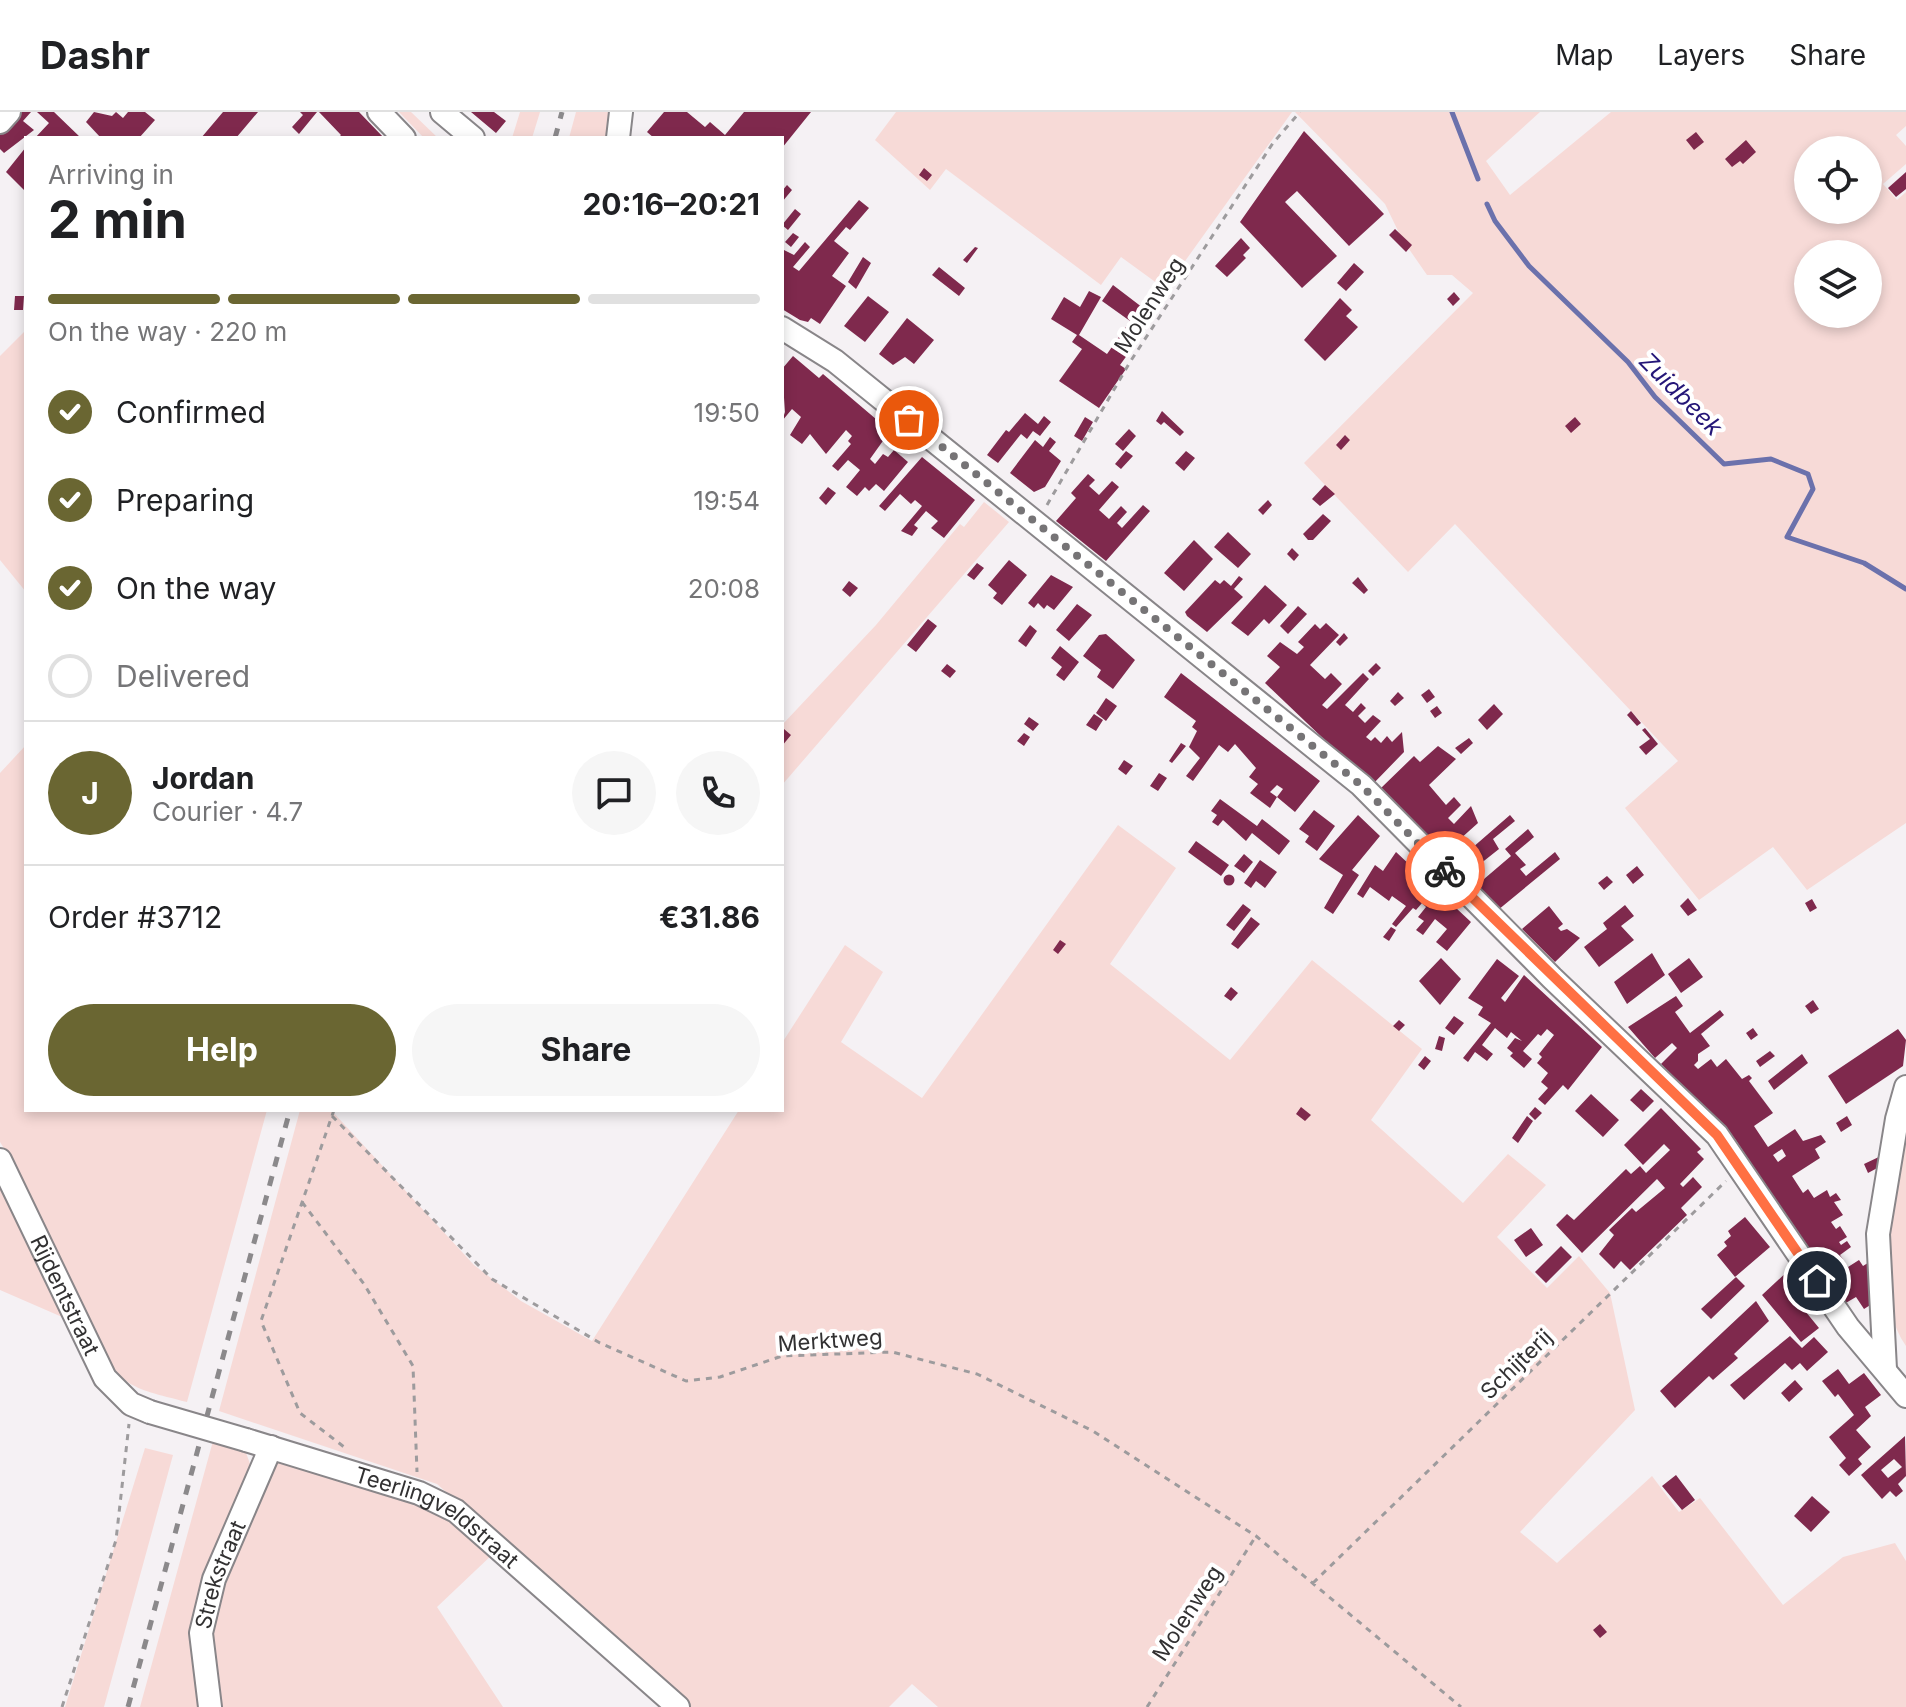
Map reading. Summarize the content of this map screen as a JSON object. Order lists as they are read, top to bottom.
{
  "streets": {
    "street": ["Rijdentstraat", "Teerlingveldstraat", "Strekstraat"],
    "path": ["Molenweg", "Merktweg", "Schijterij"]
  },
  "crossings": [
    ["Molenweg", "Merktweg"],
    ["Rijdentstraat", "Teerlingveldstraat"],
    ["Merktweg", "Schijterij"],
    ["Teerlingveldstraat", "Strekstraat"]
  ],
  "water": ["Zuidbeek"],
  "page": {
    "header": "Dashr",
    "nav": ["Map", "Layers", "Share"],
    "heading": ["2 min", "Arriving in", "20:16–20:21"],
    "panel": [
      "Jordan",
      "Courier · 4.7",
      "Order #3712",
      "€31.86"
    ],
    "bar": "On the way · 220 m",
    "list": [
      ["Confirmed", "19:50"],
      ["Preparing", "19:54"],
      ["On the way", "20:08"],
      "Delivered"
    ],
    "round": "J",
    "buttons": ["Help", "Share"]
  }
}
